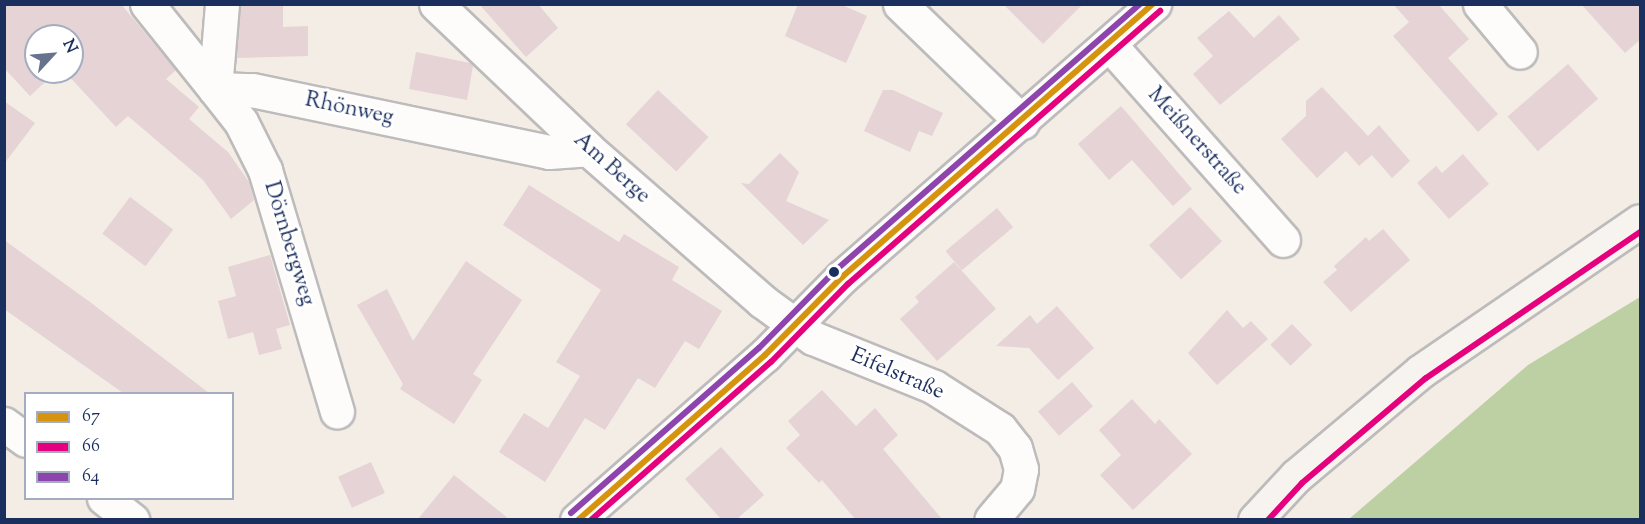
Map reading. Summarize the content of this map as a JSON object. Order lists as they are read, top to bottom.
{
  "streets": {
    "street": [
      "Rhönweg",
      "Meißnerstraße",
      "Am Berge",
      "Dörnbergweg",
      "Eifelstraße"
    ]
  },
  "crossings": [
    ["Rhönweg", "Am Berge"],
    ["Rhönweg", "Dörnbergweg"],
    ["Am Berge", "Eifelstraße"]
  ],
  "lines": ["transit line 67", "transit line 64", "transit line 66"],
  "legend": ["67", "66", "64"],
  "north": "top right"
}
